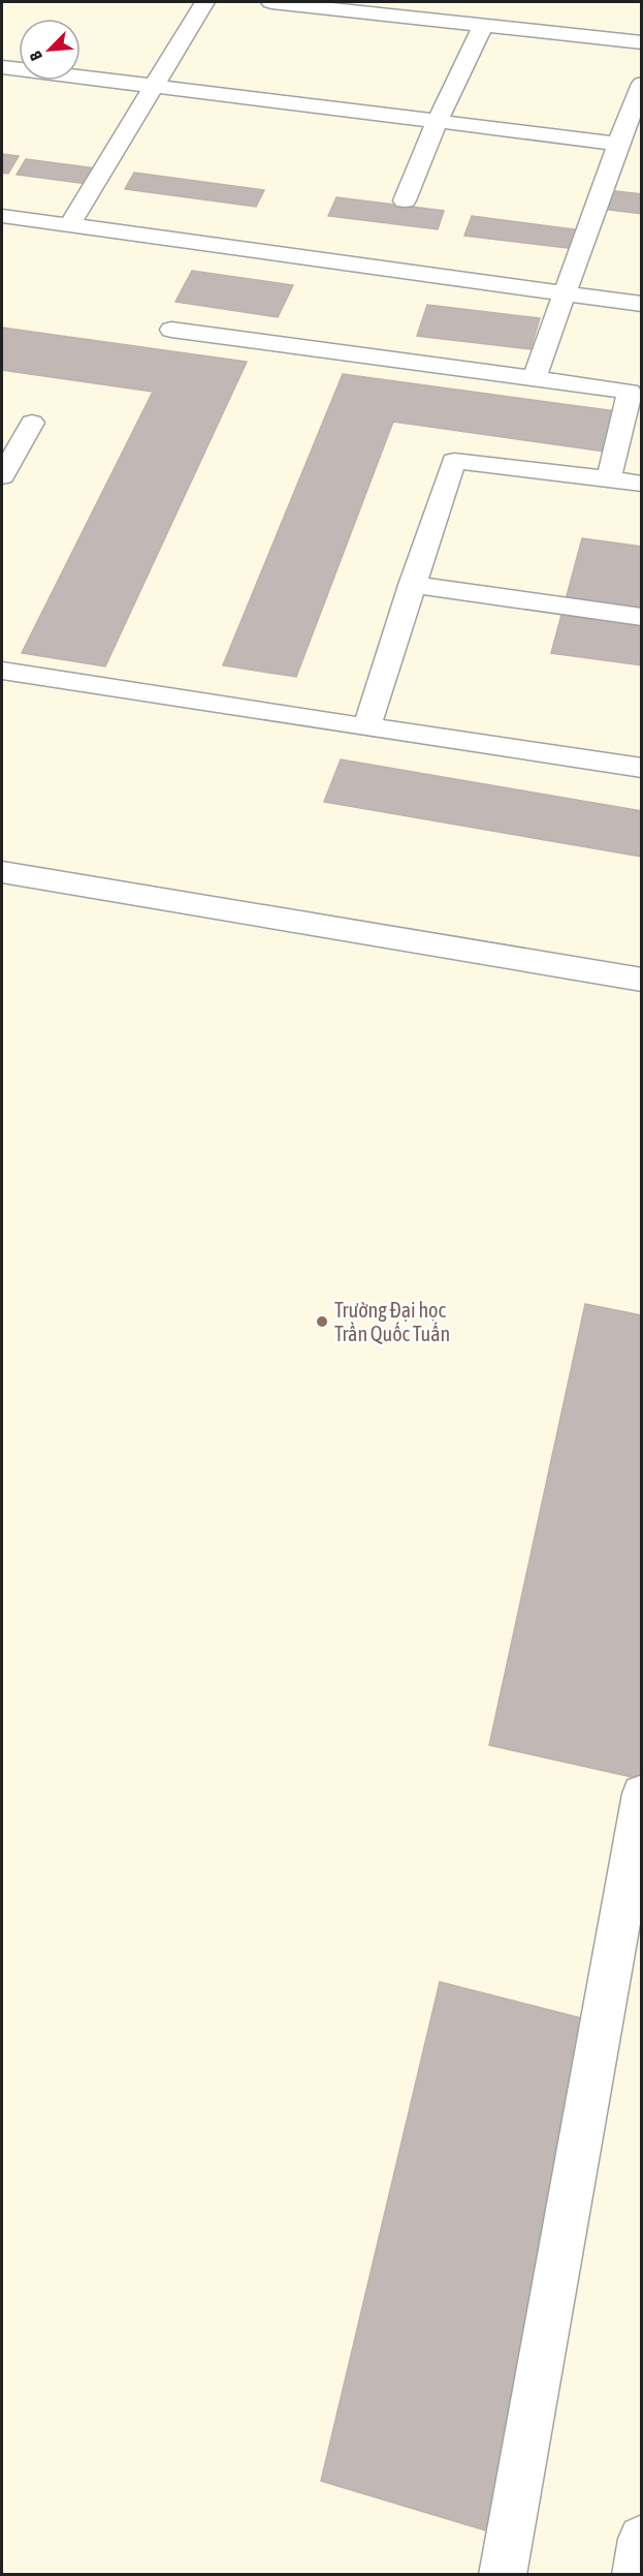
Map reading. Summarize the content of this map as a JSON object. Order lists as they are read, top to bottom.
{
  "places": ["Trường Đại học Trần Quốc Tuấn"],
  "north": "bottom left"
}
